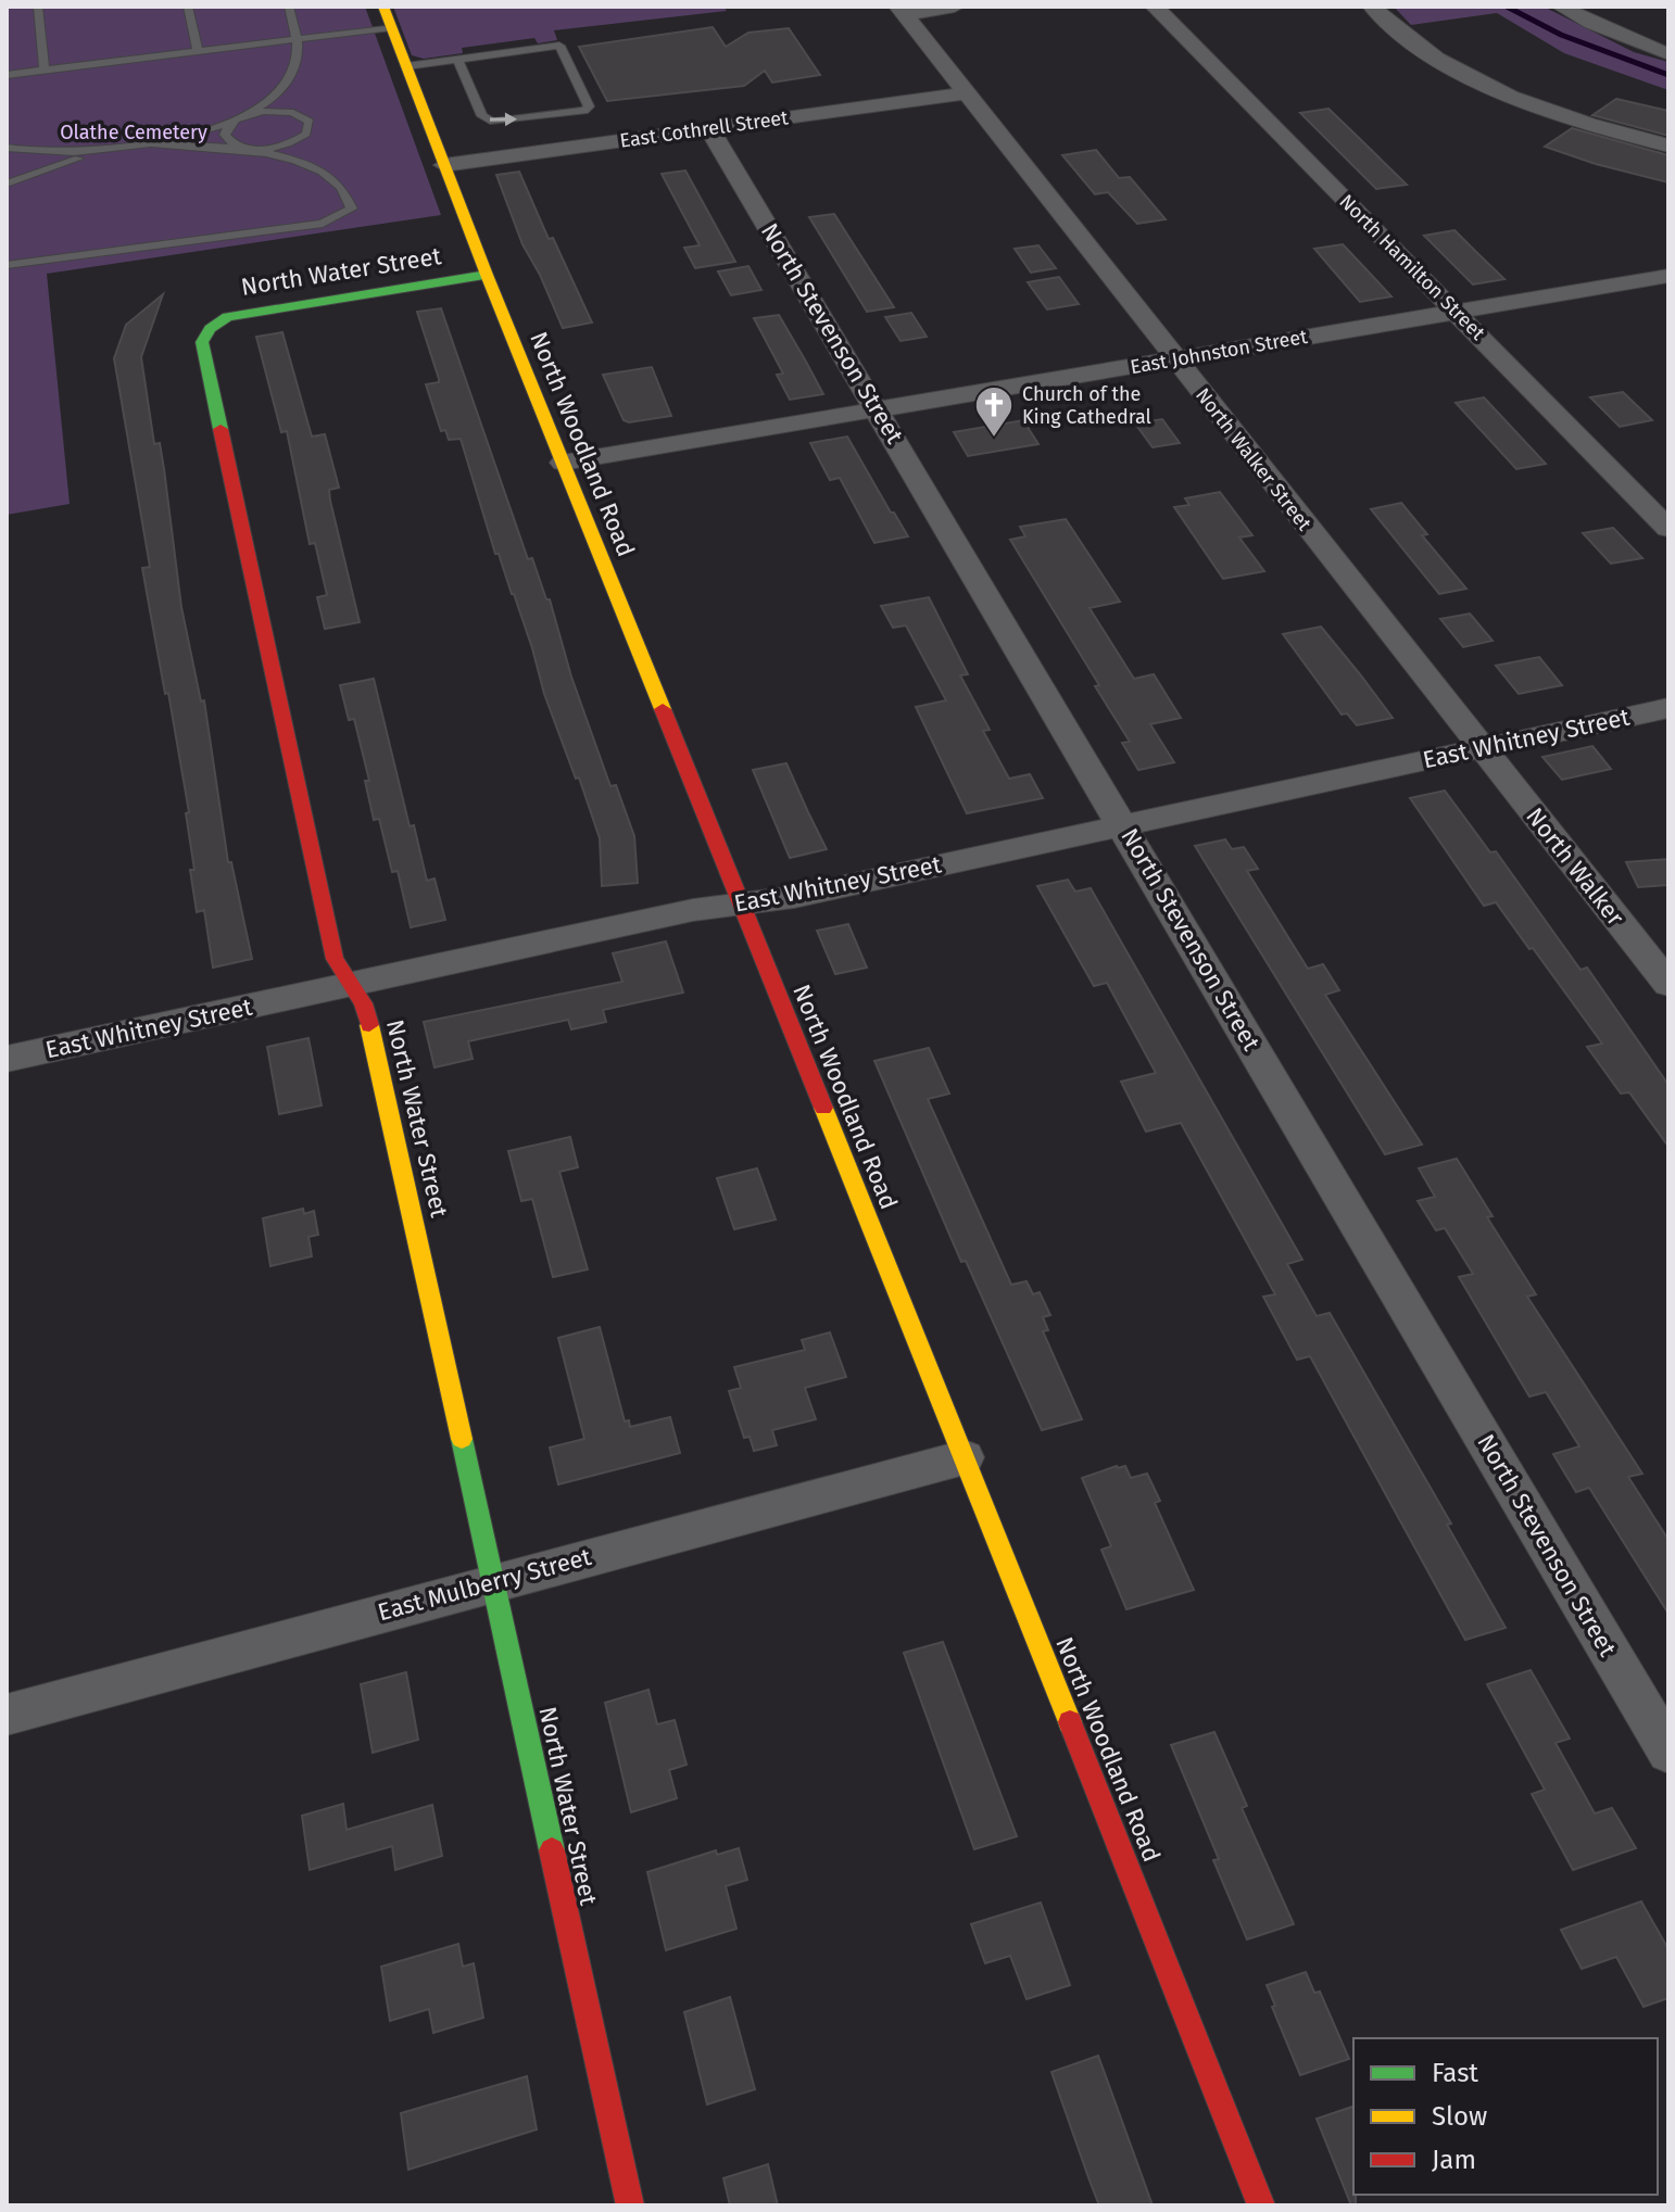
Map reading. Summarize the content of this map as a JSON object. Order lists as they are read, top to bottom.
{
  "streets": {
    "street": [
      "East Cothrell Street",
      "North Hamilton Street",
      "North Water Street",
      "North Stevenson Street",
      "East Johnston Street",
      "North Woodland Road",
      "North Walker Street",
      "East Whitney Street",
      "North Walker",
      "East Mulberry Street"
    ]
  },
  "crossings": [
    ["East Cothrell Street", "North Stevenson Street"],
    ["East Cothrell Street", "North Woodland Road"],
    ["East Cothrell Street", "North Walker Street"],
    ["North Hamilton Street", "East Johnston Street"],
    ["North Water Street", "North Woodland Road"],
    ["North Water Street", "East Whitney Street"],
    ["North Water Street", "East Mulberry Street"],
    ["North Stevenson Street", "East Johnston Street"],
    ["North Stevenson Street", "East Whitney Street"],
    ["East Johnston Street", "North Woodland Road"],
    ["East Johnston Street", "North Walker Street"],
    ["North Woodland Road", "East Whitney Street"],
    ["North Woodland Road", "East Mulberry Street"],
    ["North Walker Street", "East Whitney Street"],
    ["North Walker Street", "North Walker"],
    ["East Whitney Street", "North Walker"]
  ],
  "parks": ["Olathe Cemetery"],
  "places": {
    "church": ["Church of the King Cathedral"]
  },
  "legend": ["Fast", "Slow", "Jam"]
}
